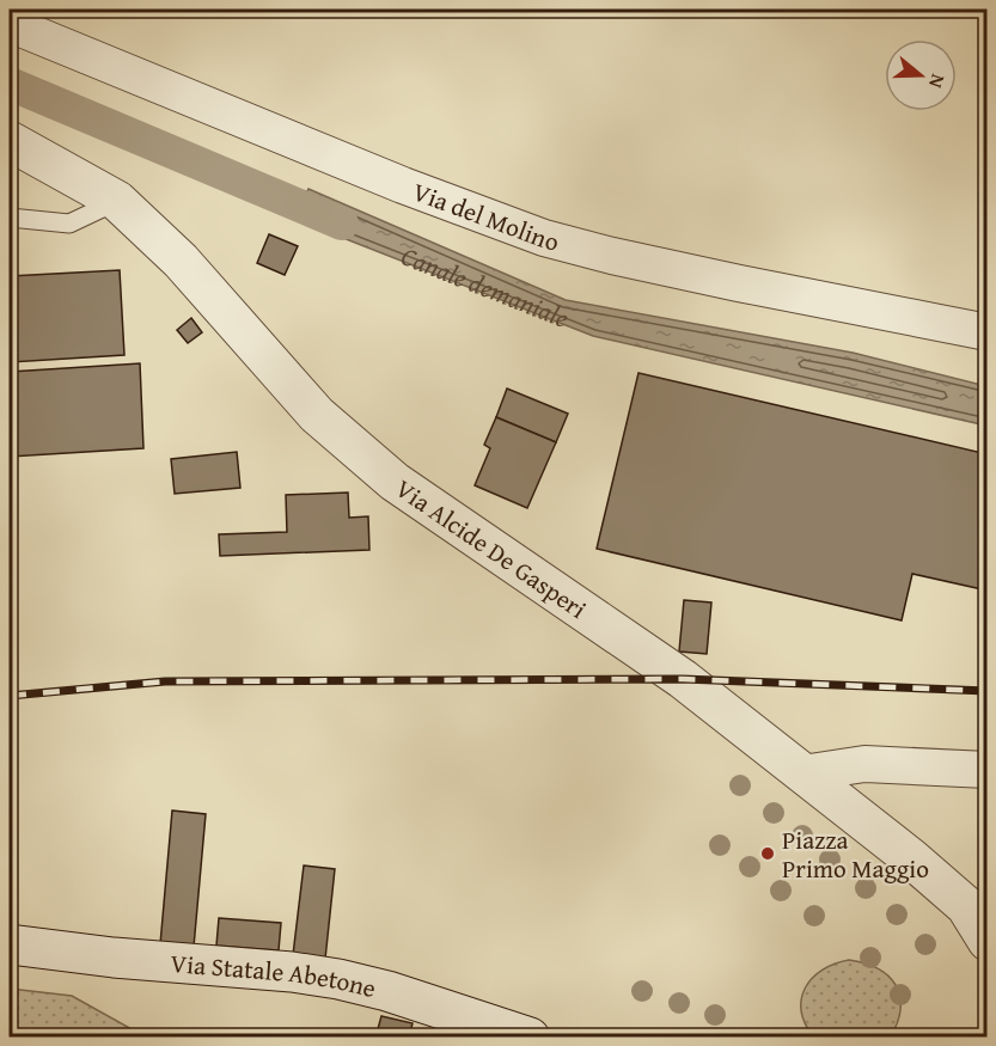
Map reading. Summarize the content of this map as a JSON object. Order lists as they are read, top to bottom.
{
  "streets": {
    "street": ["Via del Molino", "Via Alcide De Gasperi", "Via Statale Abetone"]
  },
  "water": ["Canale demaniale"],
  "places": ["Piazza Primo Maggio"],
  "north": "right"
}
